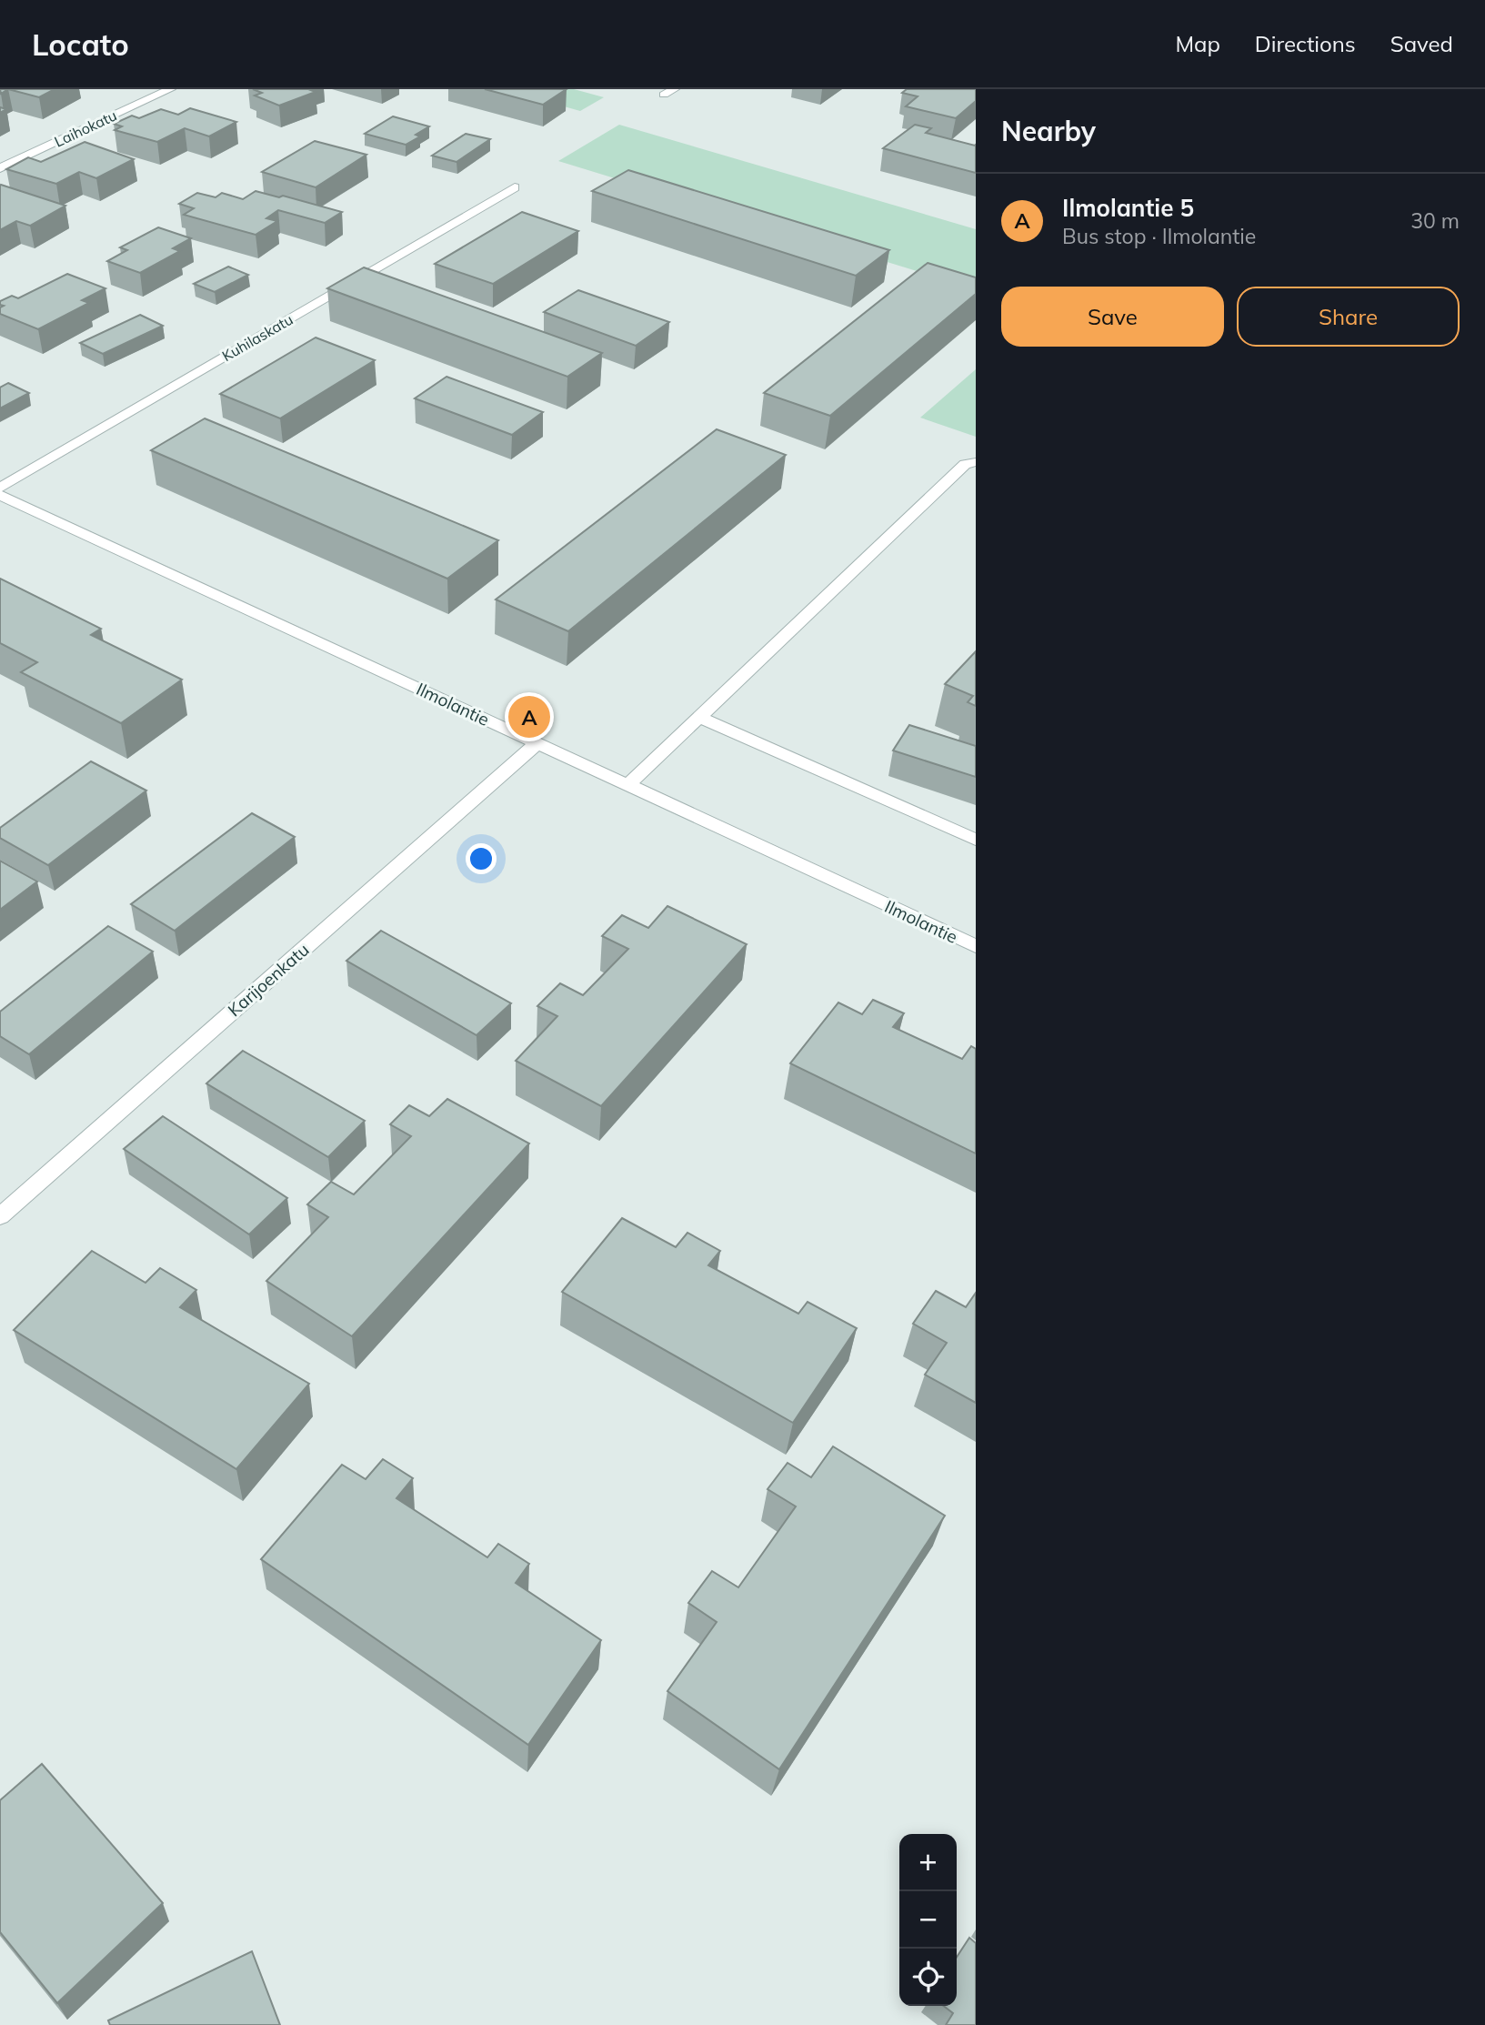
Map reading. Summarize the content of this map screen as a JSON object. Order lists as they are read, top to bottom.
{
  "streets": {
    "street": [
      "Laihokatu",
      "Kuhilaskatu",
      "Ilmolantie",
      "Karijoenkatu"
    ]
  },
  "crossings": [
    ["Ilmolantie", "Karijoenkatu"]
  ],
  "page": {
    "header": "Locato",
    "nav": ["Map", "Directions", "Saved"],
    "heading": "Nearby",
    "list": [
      {
        "mark": "A",
        "name": "Ilmolantie 5",
        "note": "Bus stop · Ilmolantie",
        "value": "30 m"
      }
    ],
    "buttons": ["Save", "Share"],
    "pins": "A",
    "map_buttons": ["+", "−"]
  }
}
